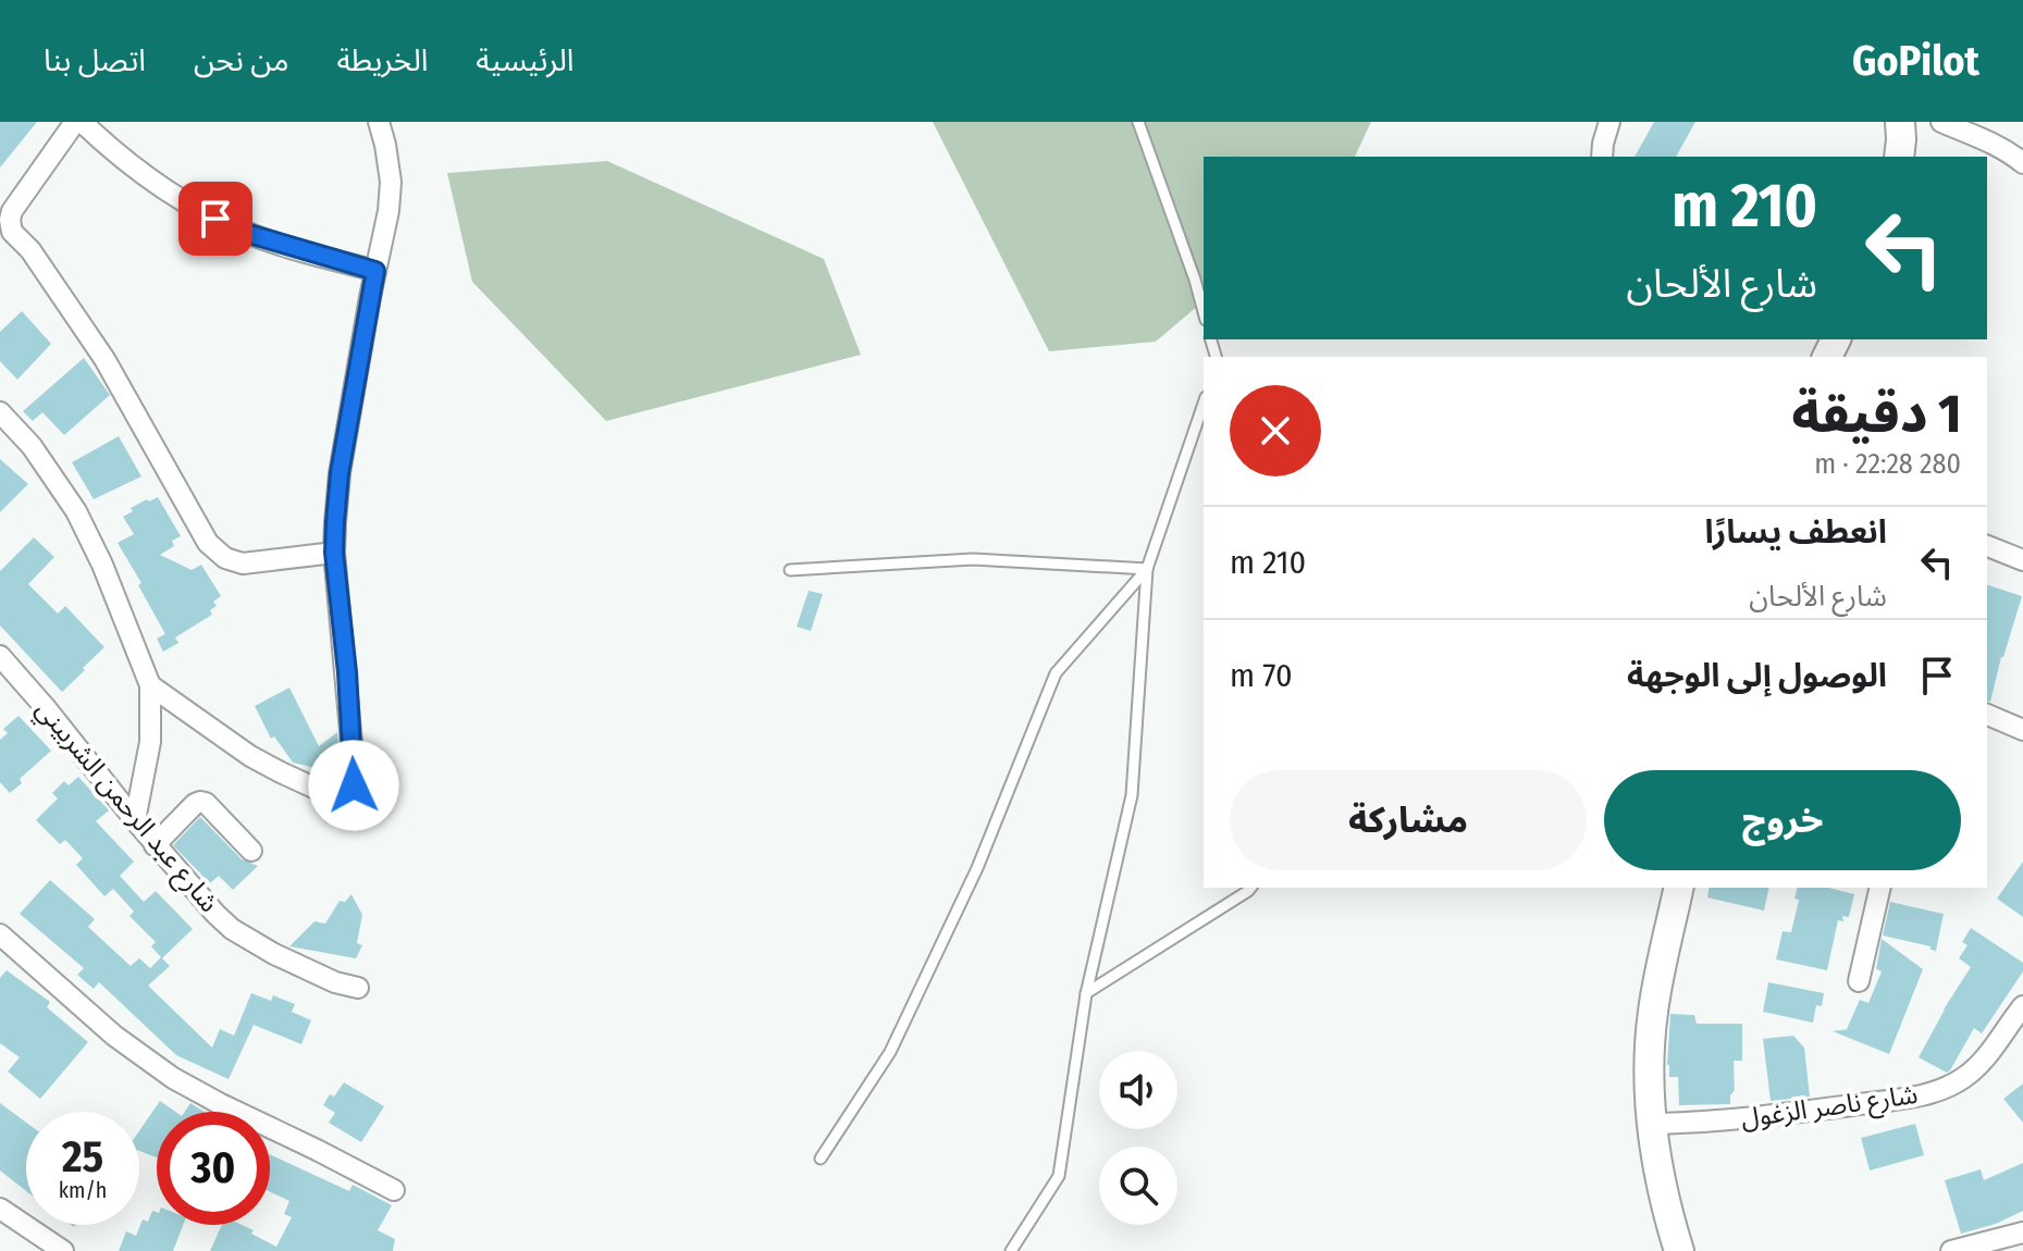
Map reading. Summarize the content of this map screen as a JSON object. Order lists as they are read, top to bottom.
{
  "streets": {
    "street": ["شارع عبد الرحمن الشربيني", "شارع ناصر الزغول"]
  },
  "page": {
    "header": "GoPilot",
    "nav": [
      "الرئيسية",
      "الخريطة",
      "من نحن",
      "اتصل بنا"
    ],
    "turn": ["210 m", "شارع الألحان"],
    "heading": ["1 دقيقة", "280 m · 22:28"],
    "list": [
      {
        "name": "انعطف يسارًا",
        "note": "شارع الألحان",
        "value": "210 m"
      },
      {
        "name": "الوصول إلى الوجهة",
        "value": "70 m"
      }
    ],
    "buttons": ["خروج", "مشاركة"],
    "speed": "25 km/h",
    "limit": "30"
  }
}
